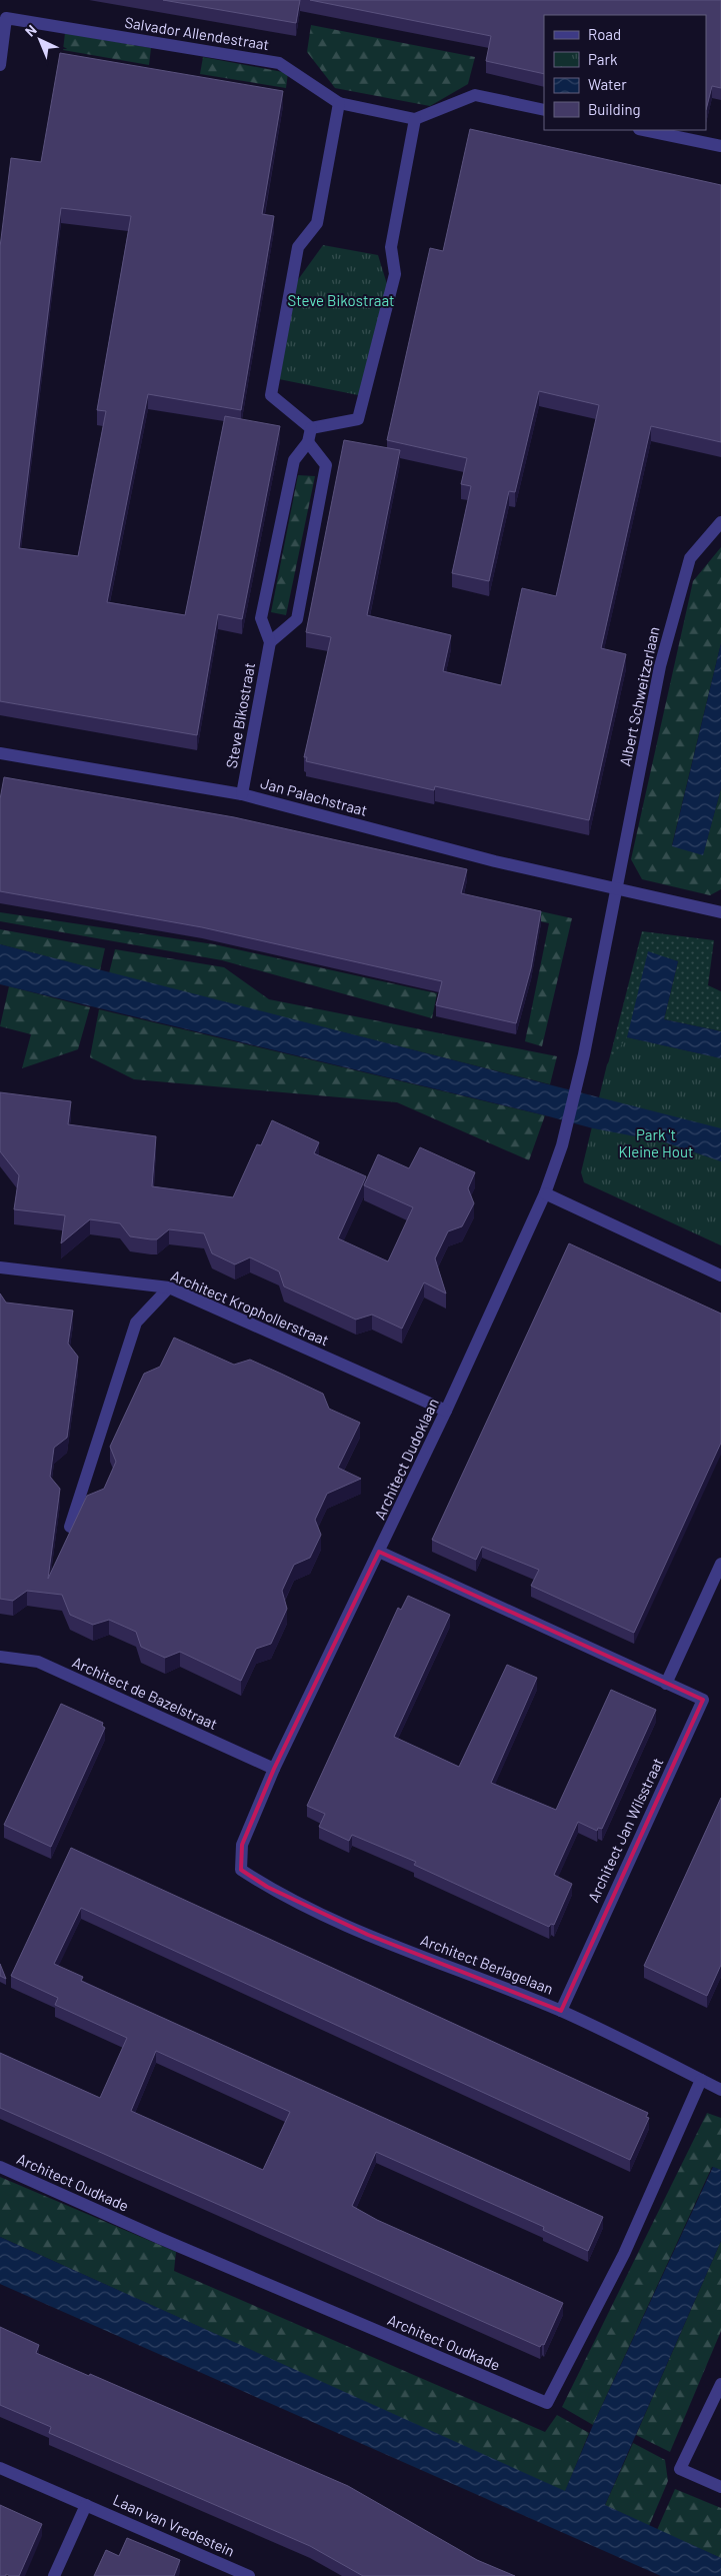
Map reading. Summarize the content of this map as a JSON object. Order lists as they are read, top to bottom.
{
  "streets": {
    "street": [
      "Salvador Allendestraat",
      "Albert Schweitzerlaan",
      "Steve Bikostraat",
      "Jan Palachstraat",
      "Architect Krophollerstraat",
      "Architect Dudoklaan",
      "Architect de Bazelstraat",
      "Architect Jan Wilsstraat",
      "Architect Berlagelaan",
      "Architect Oudkade",
      "Laan van Vredestein"
    ]
  },
  "crossings": [
    ["Albert Schweitzerlaan", "Jan Palachstraat"],
    ["Albert Schweitzerlaan", "Architect Dudoklaan"],
    ["Steve Bikostraat", "Jan Palachstraat"],
    ["Architect Krophollerstraat", "Architect Dudoklaan"],
    ["Architect Dudoklaan", "Architect de Bazelstraat"],
    ["Architect Dudoklaan", "Architect Jan Wilsstraat"],
    ["Architect Dudoklaan", "Architect Berlagelaan"],
    ["Architect Jan Wilsstraat", "Architect Berlagelaan"],
    ["Architect Berlagelaan", "Architect Oudkade"]
  ],
  "parks": ["Steve Bikostraat", "Park 't Kleine Hout"],
  "legend": [
    "Road",
    "Park",
    "Water",
    "Building"
  ],
  "north": "top left"
}
